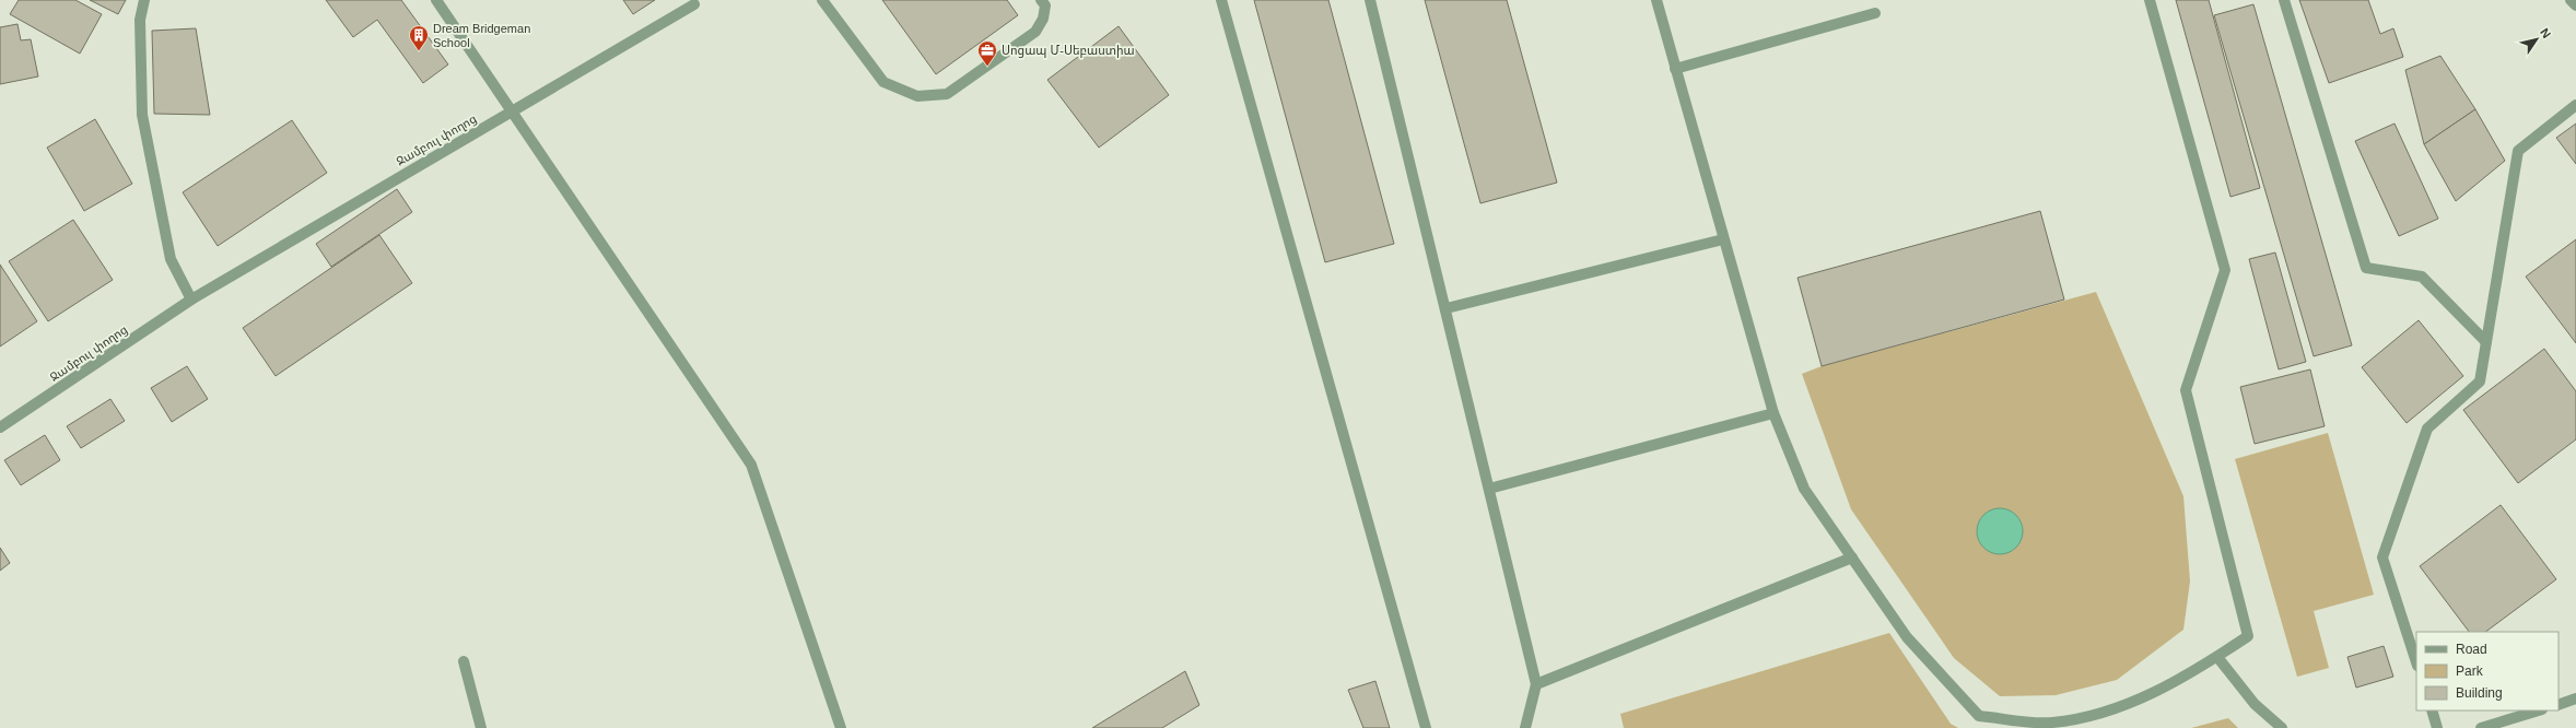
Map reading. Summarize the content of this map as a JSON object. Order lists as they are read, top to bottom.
{
  "streets": {
    "street": ["Ջամբուլ փողոց"]
  },
  "places": {
    "building": ["Dream Bridgeman School"],
    "office": ["Սոցապ Մ-Սեբաստիա"]
  },
  "legend": ["Road", "Park", "Building"],
  "north": "top right"
}
